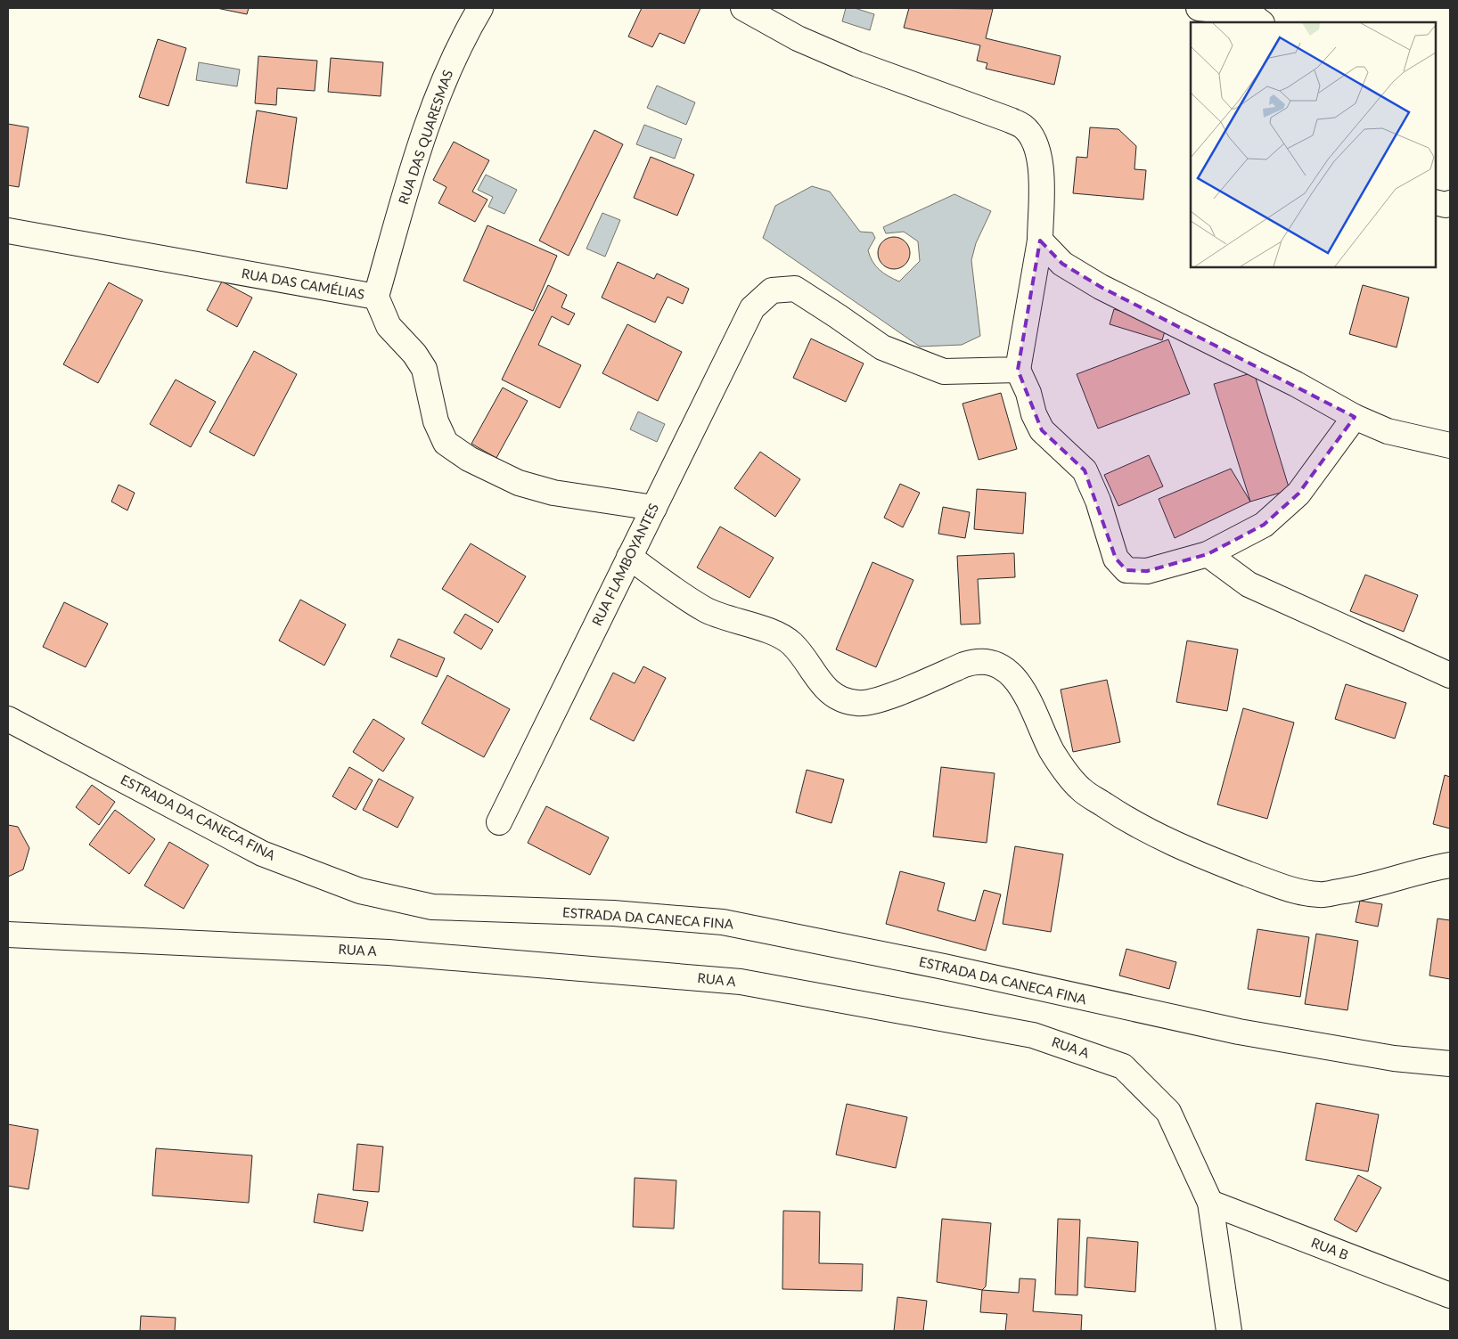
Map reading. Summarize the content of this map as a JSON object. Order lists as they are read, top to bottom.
{
  "streets": {
    "street": [
      "RUA DAS QUARESMAS",
      "RUA DAS CAMÉLIAS",
      "RUA FLAMBOYANTES",
      "ESTRADA DA CANECA FINA",
      "RUA A",
      "RUA B"
    ]
  },
  "crossings": [
    ["RUA DAS QUARESMAS", "RUA DAS CAMÉLIAS"],
    ["RUA DAS CAMÉLIAS", "RUA FLAMBOYANTES"],
    ["RUA A", "RUA B"]
  ]
}
